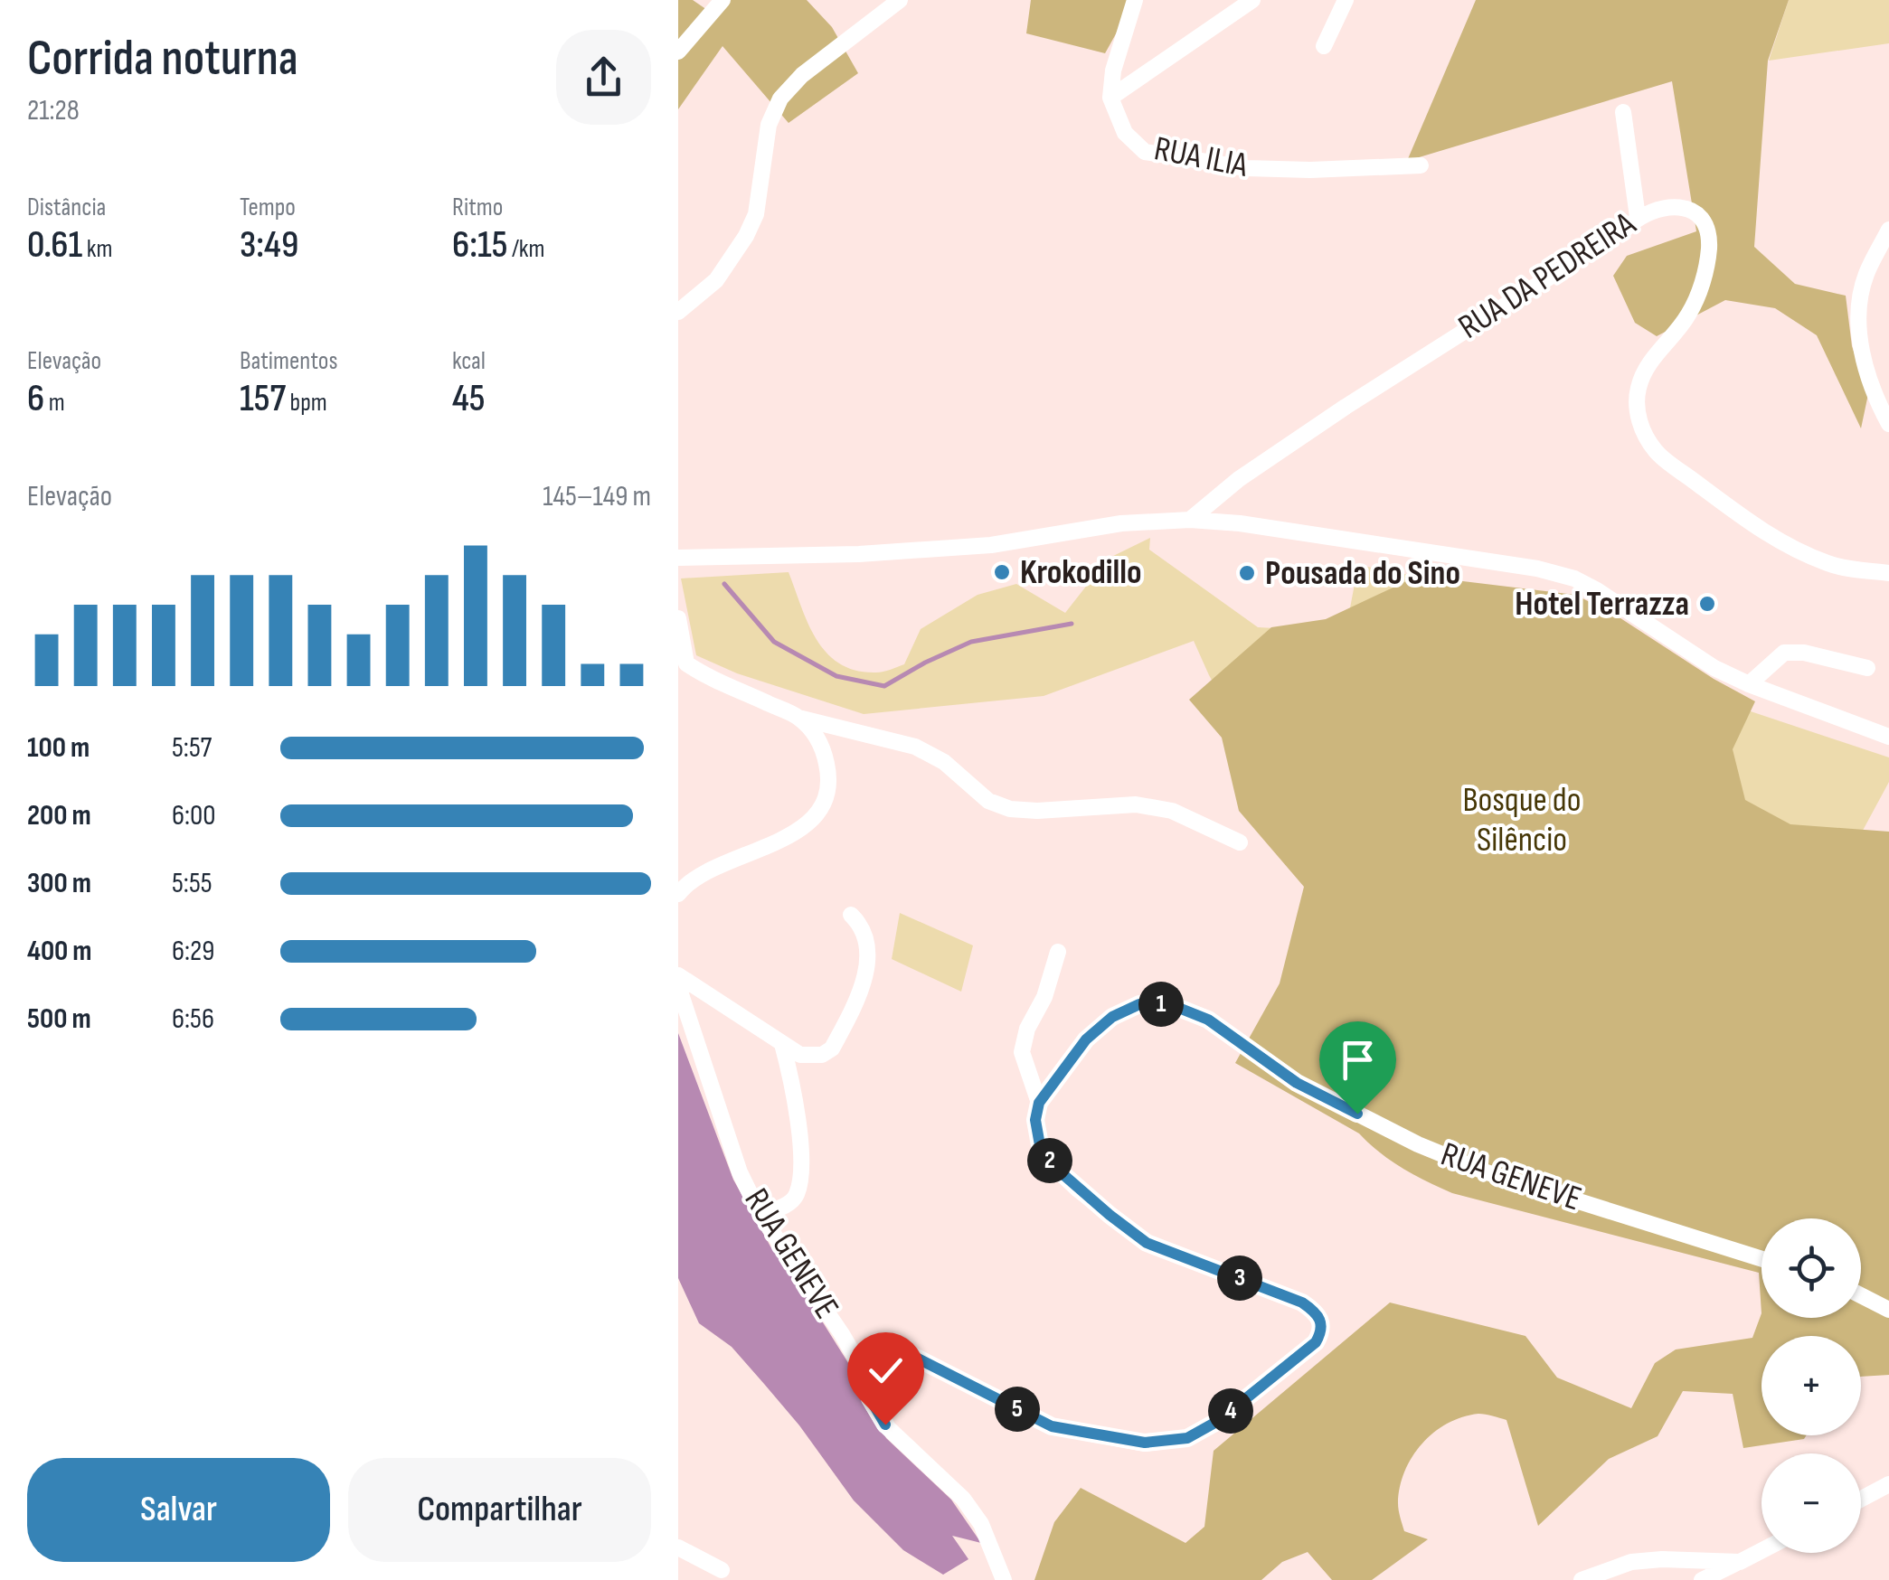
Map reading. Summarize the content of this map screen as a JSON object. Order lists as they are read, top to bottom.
{
  "streets": {
    "street": ["RUA ILIA", "RUA DA PEDREIRA", "RUA GENEVE"]
  },
  "parks": ["Bosque do Silêncio"],
  "places": ["Krokodillo", "Pousada do Sino", "Hotel Terrazza"],
  "page": {
    "heading": ["Corrida noturna", "21:28"],
    "stats": [
      ["Distância", "0.61 km"],
      ["Tempo", "3:49"],
      ["Ritmo", "6:15 /km"],
      ["Elevação", "6 m"],
      ["Batimentos", "157 bpm"],
      ["kcal", "45"]
    ],
    "chart": ["Elevação", "145–149 m"],
    "list": [
      {
        "name": "100 m",
        "note": "5:57"
      },
      {
        "name": "200 m",
        "note": "6:00"
      },
      {
        "name": "300 m",
        "note": "5:55"
      },
      {
        "name": "400 m",
        "note": "6:29"
      },
      {
        "name": "500 m",
        "note": "6:56"
      }
    ],
    "pins": [
      "1",
      "2",
      "3",
      "5",
      "4"
    ],
    "map_buttons": ["+", "−"],
    "buttons": ["Salvar", "Compartilhar"]
  }
}
